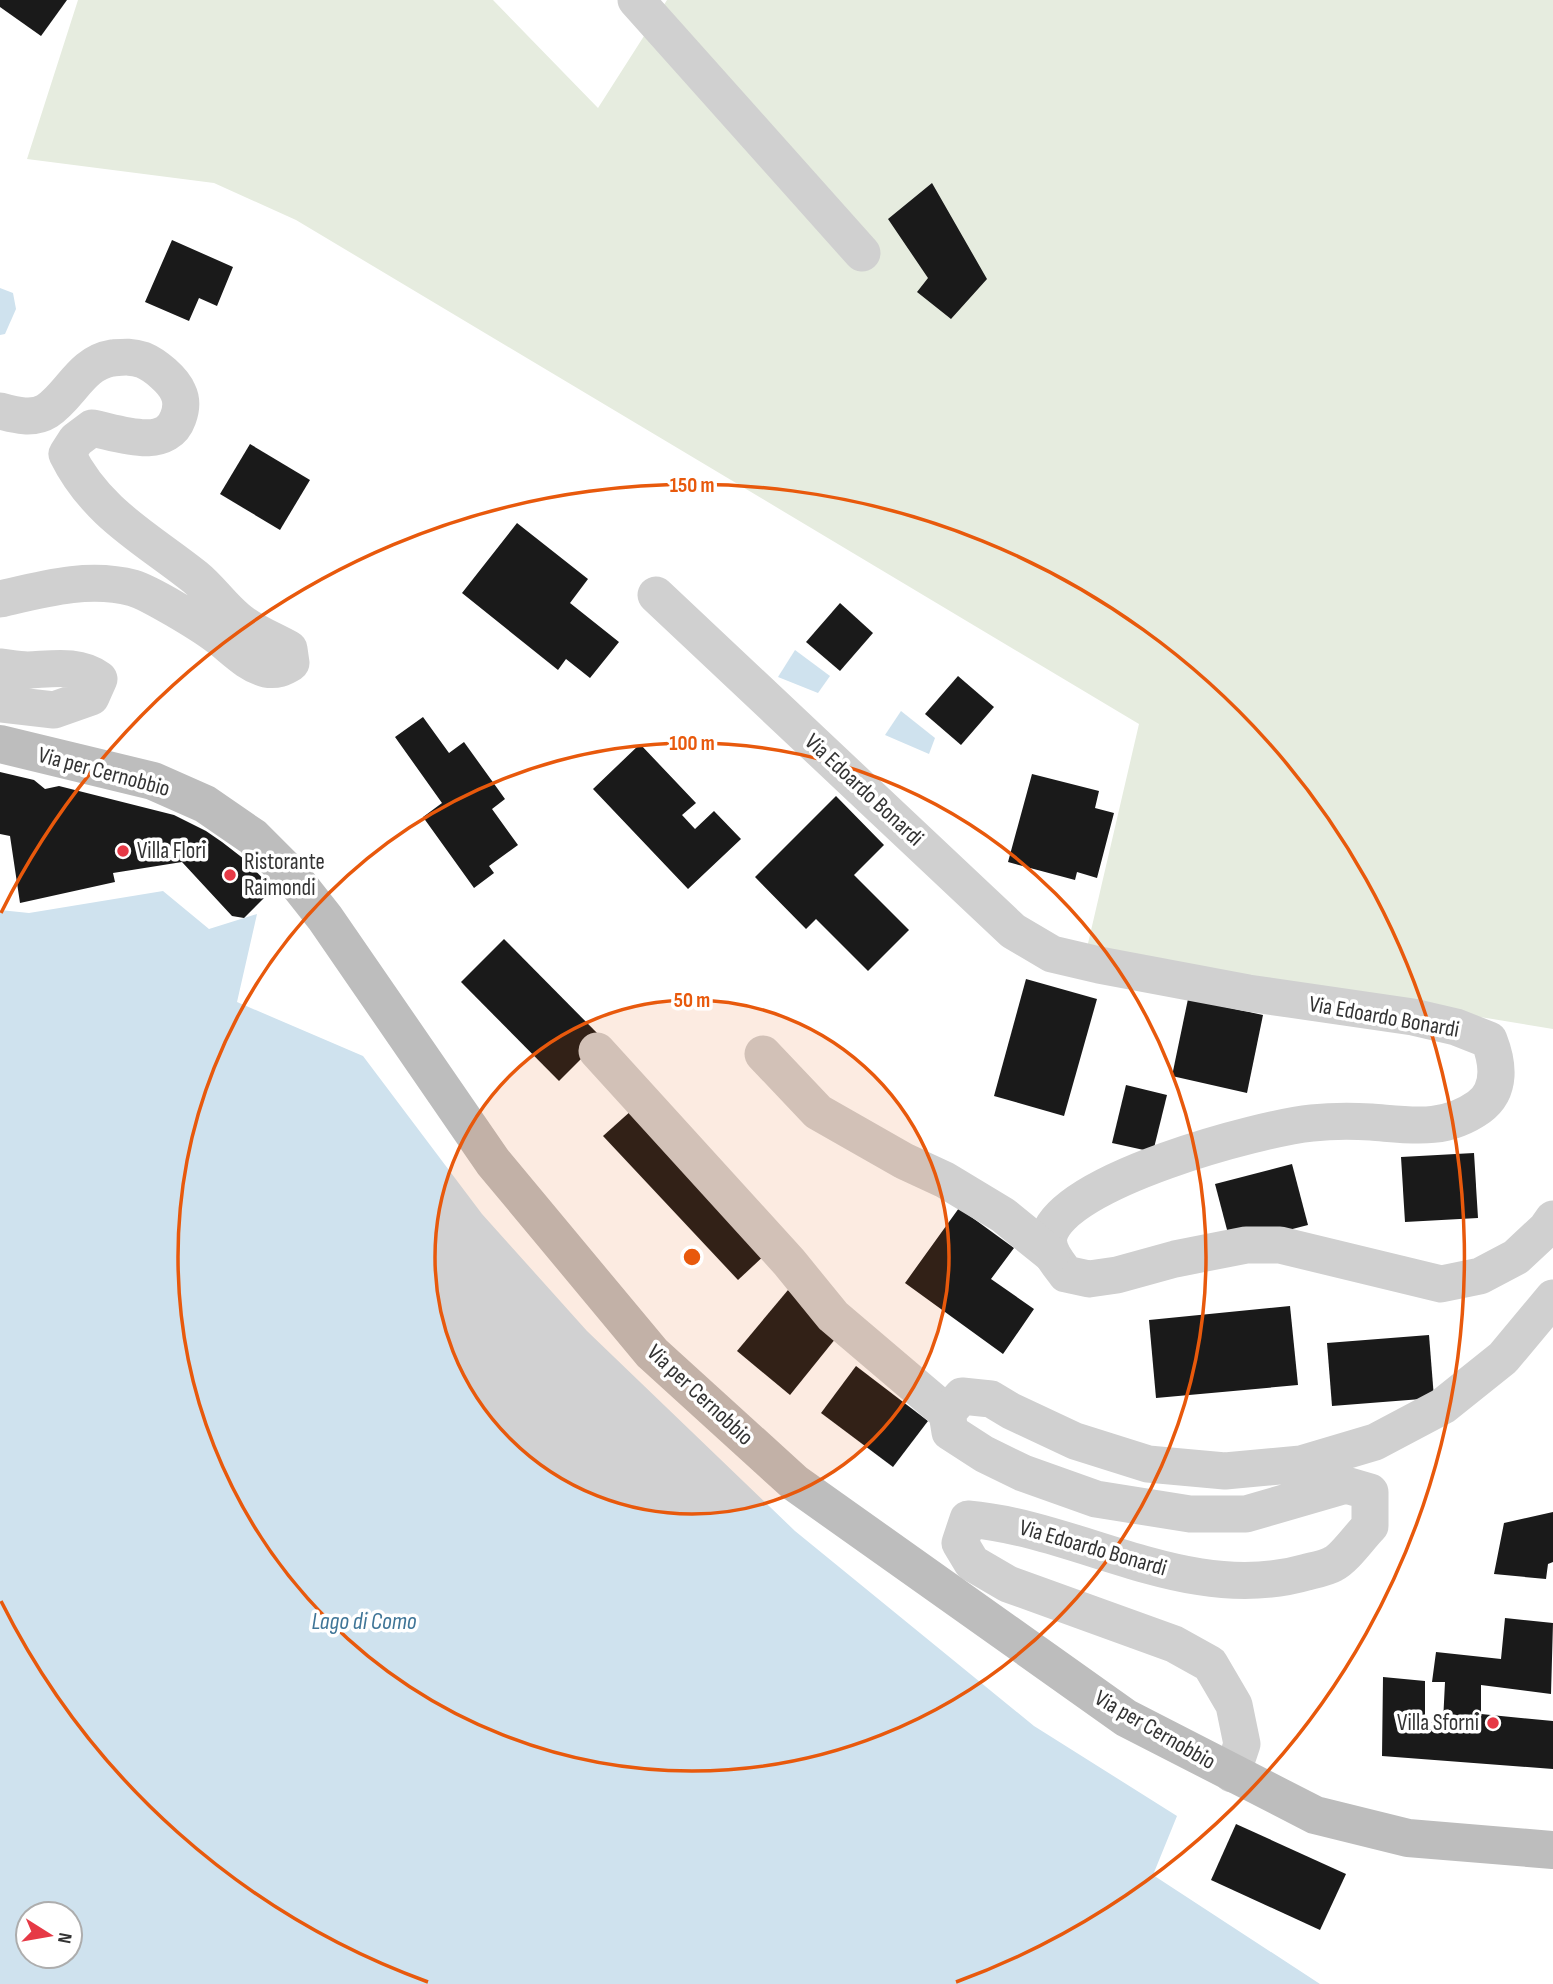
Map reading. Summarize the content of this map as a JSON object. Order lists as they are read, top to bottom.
{
  "streets": {
    "main road": ["Via per Cernobbio"],
    "street": ["Via Edoardo Bonardi"]
  },
  "crossings": [
    ["Via per Cernobbio", "Via Edoardo Bonardi"]
  ],
  "water": ["Lago di Como"],
  "places": ["Villa Flori", "Ristorante Raimondi", "Villa Sforni"],
  "north": "right",
  "rings": ["150 m", "100 m", "50 m"]
}
